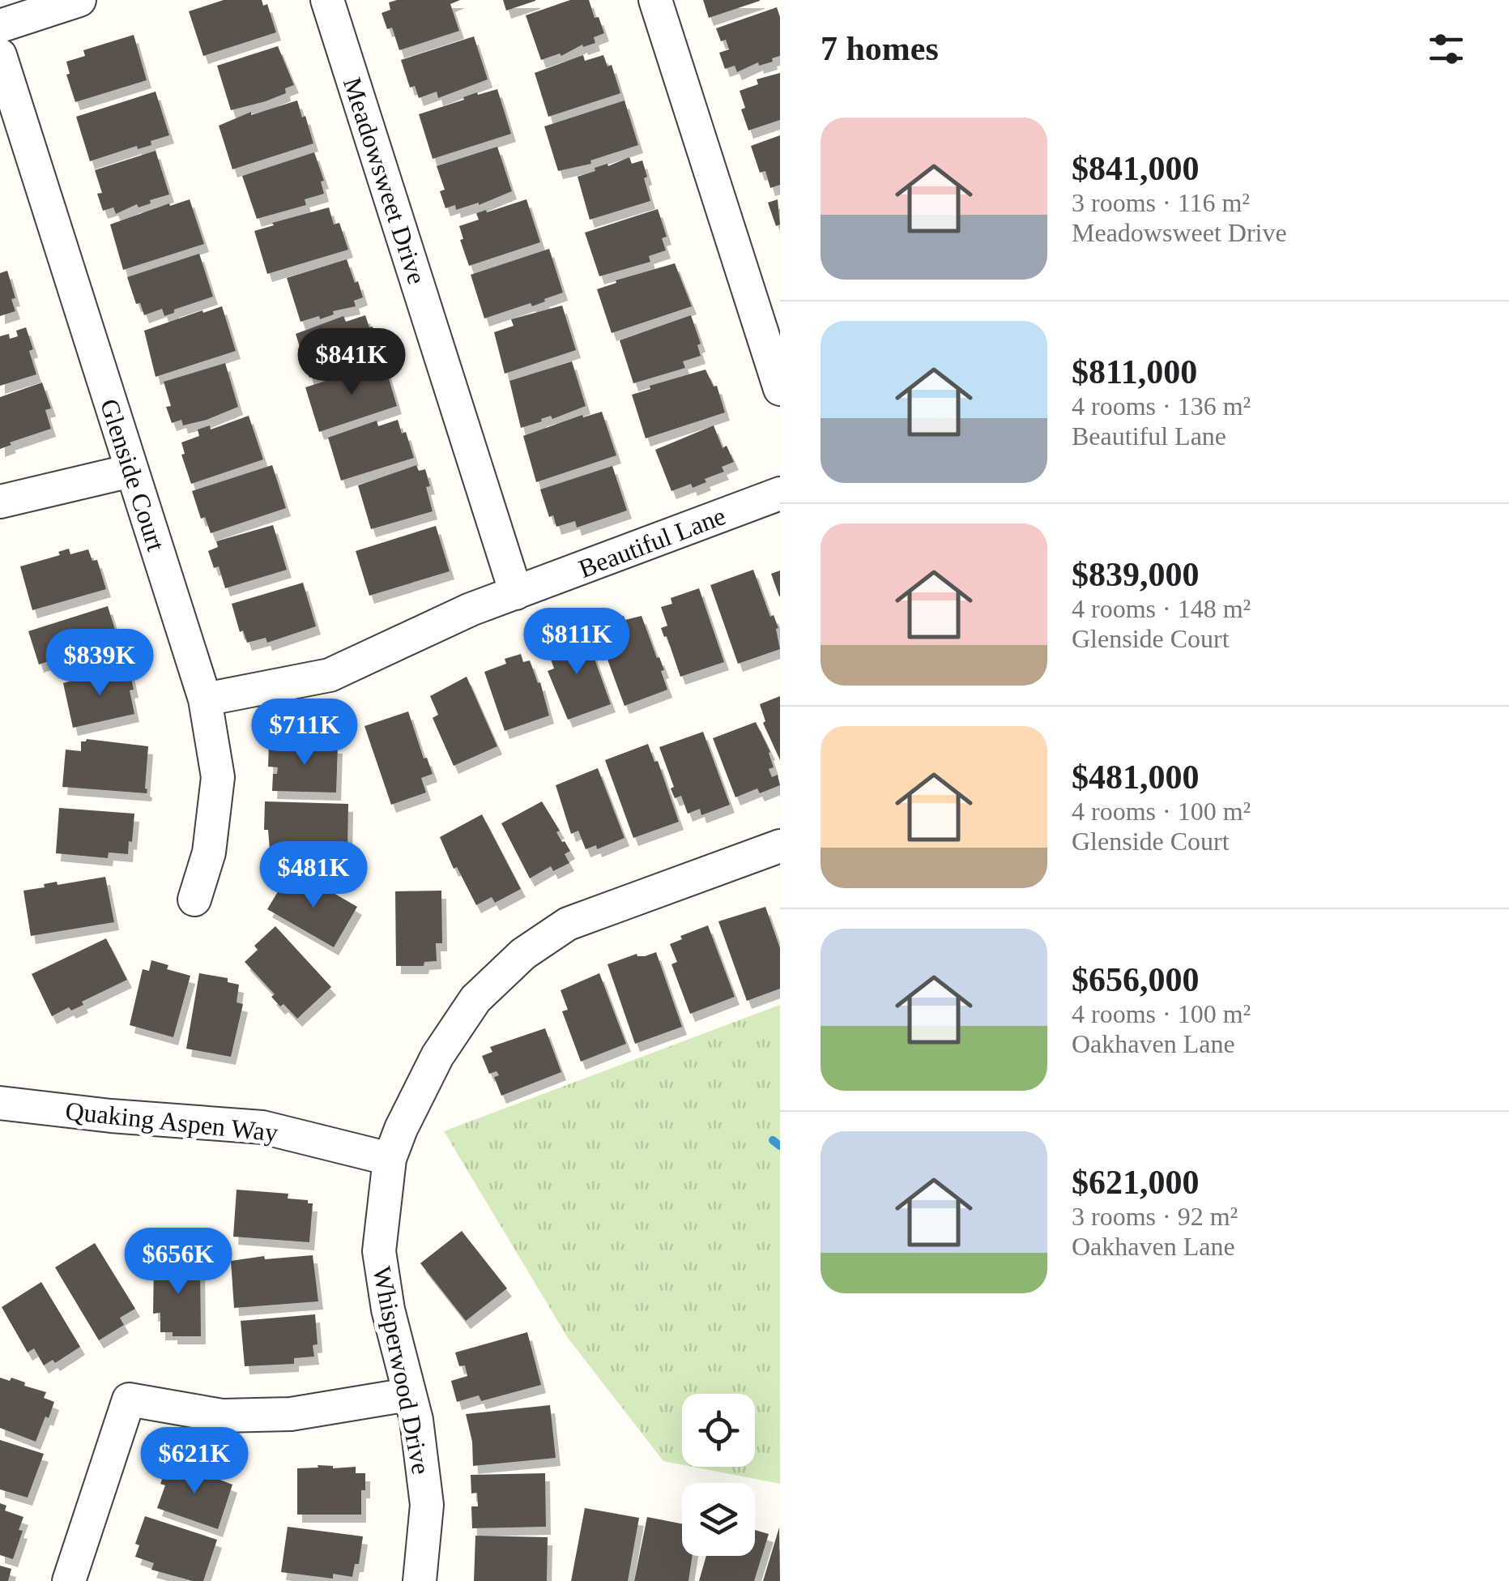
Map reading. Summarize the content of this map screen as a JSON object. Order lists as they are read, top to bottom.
{
  "streets": {
    "street": [
      "Meadowsweet Drive",
      "Glenside Court",
      "Beautiful Lane",
      "Quaking Aspen Way",
      "Whisperwood Drive"
    ]
  },
  "crossings": [
    ["Meadowsweet Drive", "Beautiful Lane"],
    ["Glenside Court", "Beautiful Lane"],
    ["Quaking Aspen Way", "Whisperwood Drive"]
  ],
  "page": {
    "heading": "7 homes",
    "list": [
      {
        "name": "$841,000",
        "note": "3 rooms · 116 m² · Meadowsweet Drive"
      },
      {
        "name": "$811,000",
        "note": "4 rooms · 136 m² · Beautiful Lane"
      },
      {
        "name": "$839,000",
        "note": "4 rooms · 148 m² · Glenside Court"
      },
      {
        "name": "$481,000",
        "note": "4 rooms · 100 m² · Glenside Court"
      },
      {
        "name": "$656,000",
        "note": "4 rooms · 100 m² · Oakhaven Lane"
      },
      {
        "name": "$621,000",
        "note": "3 rooms · 92 m² · Oakhaven Lane"
      }
    ],
    "price": [
      "$841K",
      "$811K",
      "$839K",
      "$711K",
      "$481K",
      "$656K",
      "$621K"
    ]
  }
}
